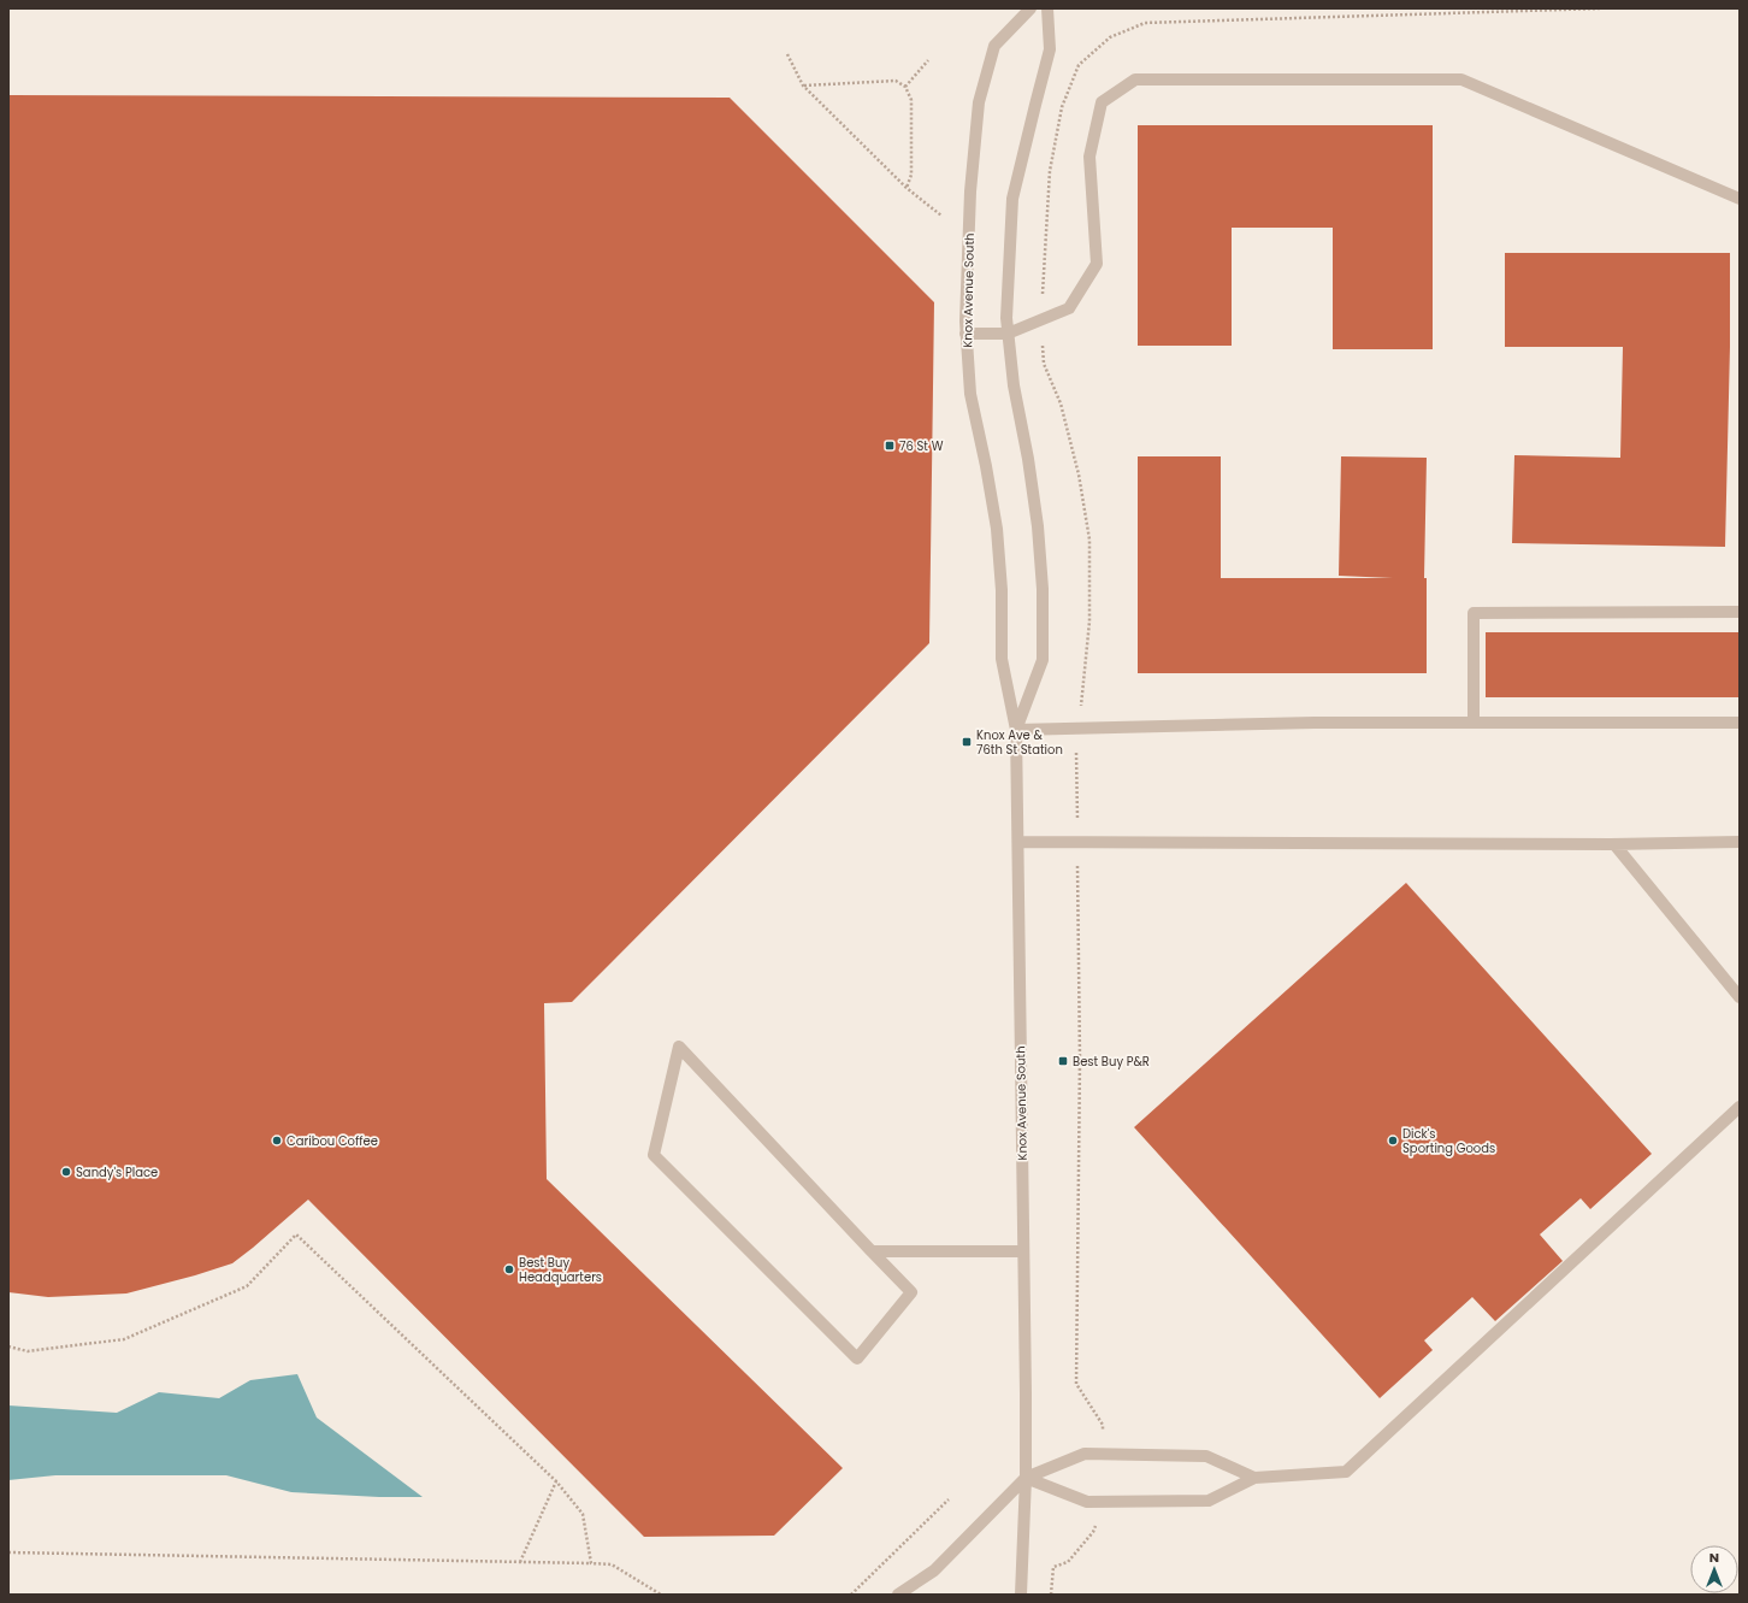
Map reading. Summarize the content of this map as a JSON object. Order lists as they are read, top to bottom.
{
  "streets": {
    "street": ["Knox Avenue South"]
  },
  "places": {
    "transit": ["76 St W", "Knox Ave & 76th St Station", "Best Buy P&R"],
    "other": [
      "Caribou Coffee",
      "Dick's Sporting Goods",
      "Sandy's Place",
      "Best Buy Headquarters"
    ]
  },
  "north": "top"
}
